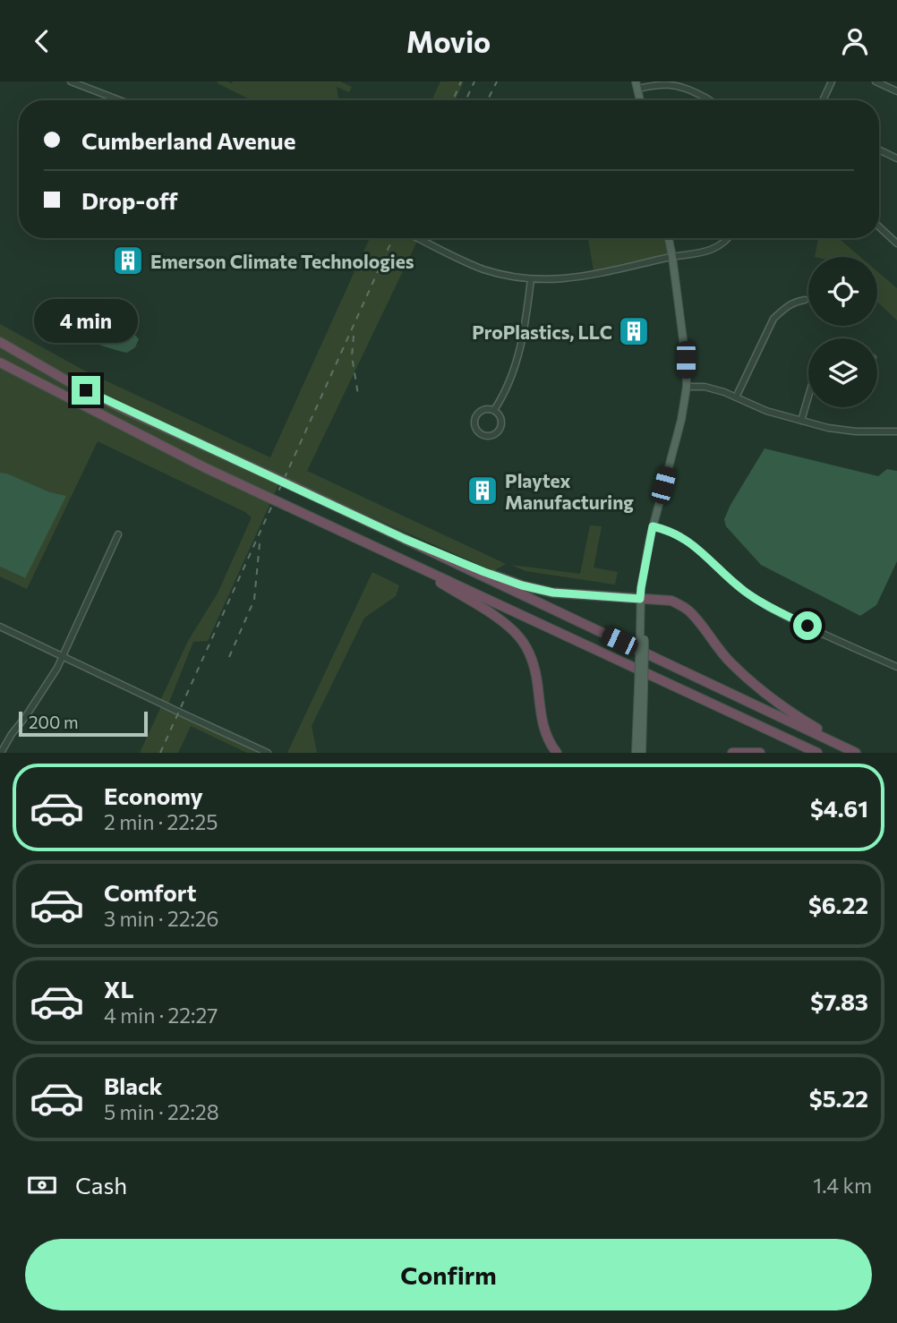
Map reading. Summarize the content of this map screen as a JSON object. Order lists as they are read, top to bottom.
{
  "places": {
    "building": ["Emerson Climate Technologies", "ProPlastics, LLC", "Playtex Manufacturing"]
  },
  "scale_bar": "200 m",
  "page": {
    "header": "Movio",
    "banner": ["Cumberland Avenue", "Drop-off"],
    "bubble": "4 min",
    "scale": "200 m",
    "list": [
      {
        "name": "Economy",
        "note": "2 min · 22:25",
        "value": "$4.61"
      },
      {
        "name": "Comfort",
        "note": "3 min · 22:26",
        "value": "$6.22"
      },
      {
        "name": "XL",
        "note": "4 min · 22:27",
        "value": "$7.83"
      },
      {
        "name": "Black",
        "note": "5 min · 22:28",
        "value": "$5.22"
      }
    ],
    "pay": ["Cash", "1.4 km"],
    "buttons": "Confirm"
  }
}
